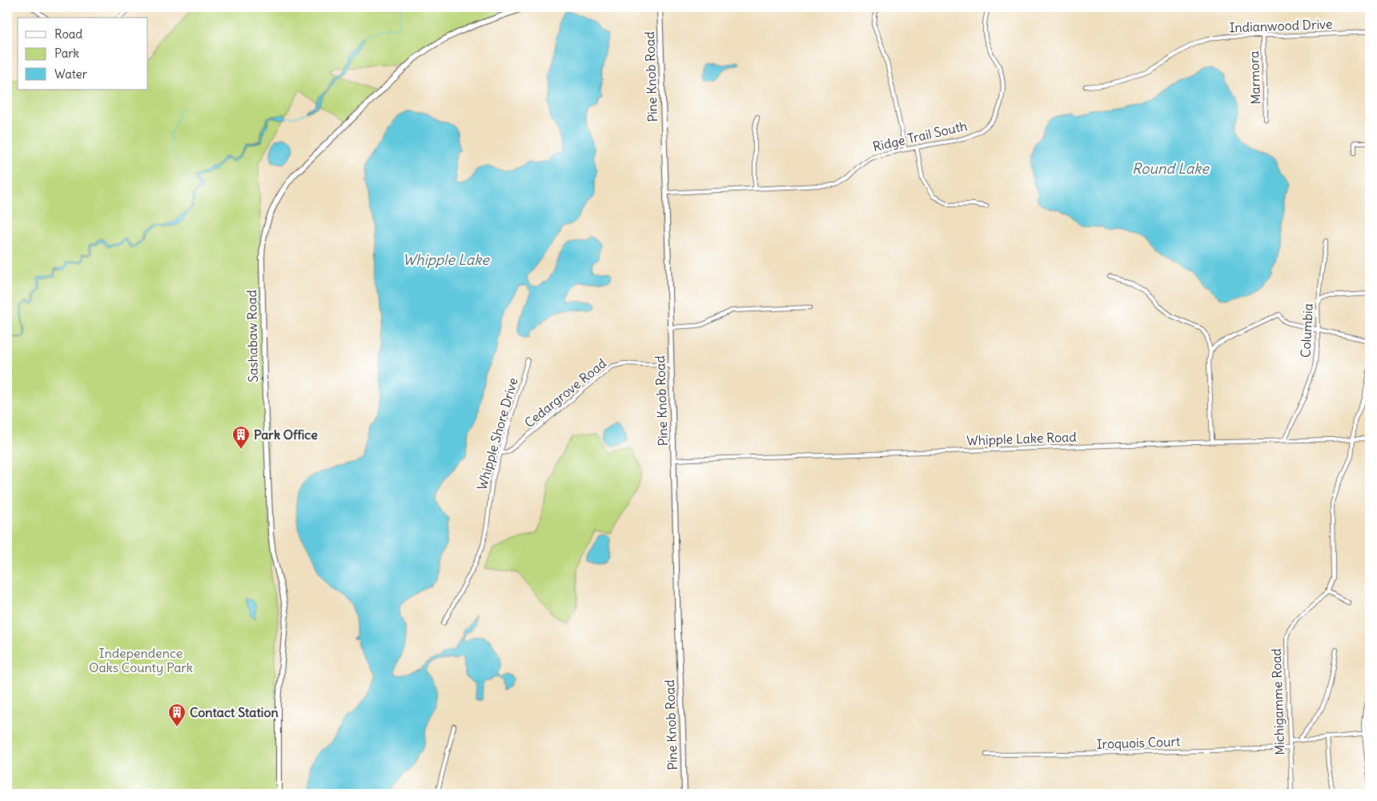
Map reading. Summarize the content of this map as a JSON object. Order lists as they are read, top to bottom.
{
  "streets": {
    "main road": ["Pine Knob Road", "Sashabaw Road"],
    "street": [
      "Indianwood Drive",
      "Marmora",
      "Ridge Trail South",
      "Columbia",
      "Cedargrove Road",
      "Whipple Shore Drive",
      "Whipple Lake Road",
      "Michigamme Road",
      "Iroquois Court"
    ]
  },
  "crossings": [
    ["Indianwood Drive", "Marmora"],
    ["Pine Knob Road", "Ridge Trail South"],
    ["Pine Knob Road", "Cedargrove Road"],
    ["Pine Knob Road", "Whipple Lake Road"],
    ["Columbia", "Whipple Lake Road"],
    ["Cedargrove Road", "Whipple Shore Drive"],
    ["Whipple Lake Road", "Michigamme Road"],
    ["Michigamme Road", "Iroquois Court"]
  ],
  "water": ["Round Lake", "Whipple Lake"],
  "parks": ["Independence Oaks County Park"],
  "places": {
    "building": ["Park Office", "Contact Station"]
  },
  "legend": ["Road", "Park", "Water"]
}
